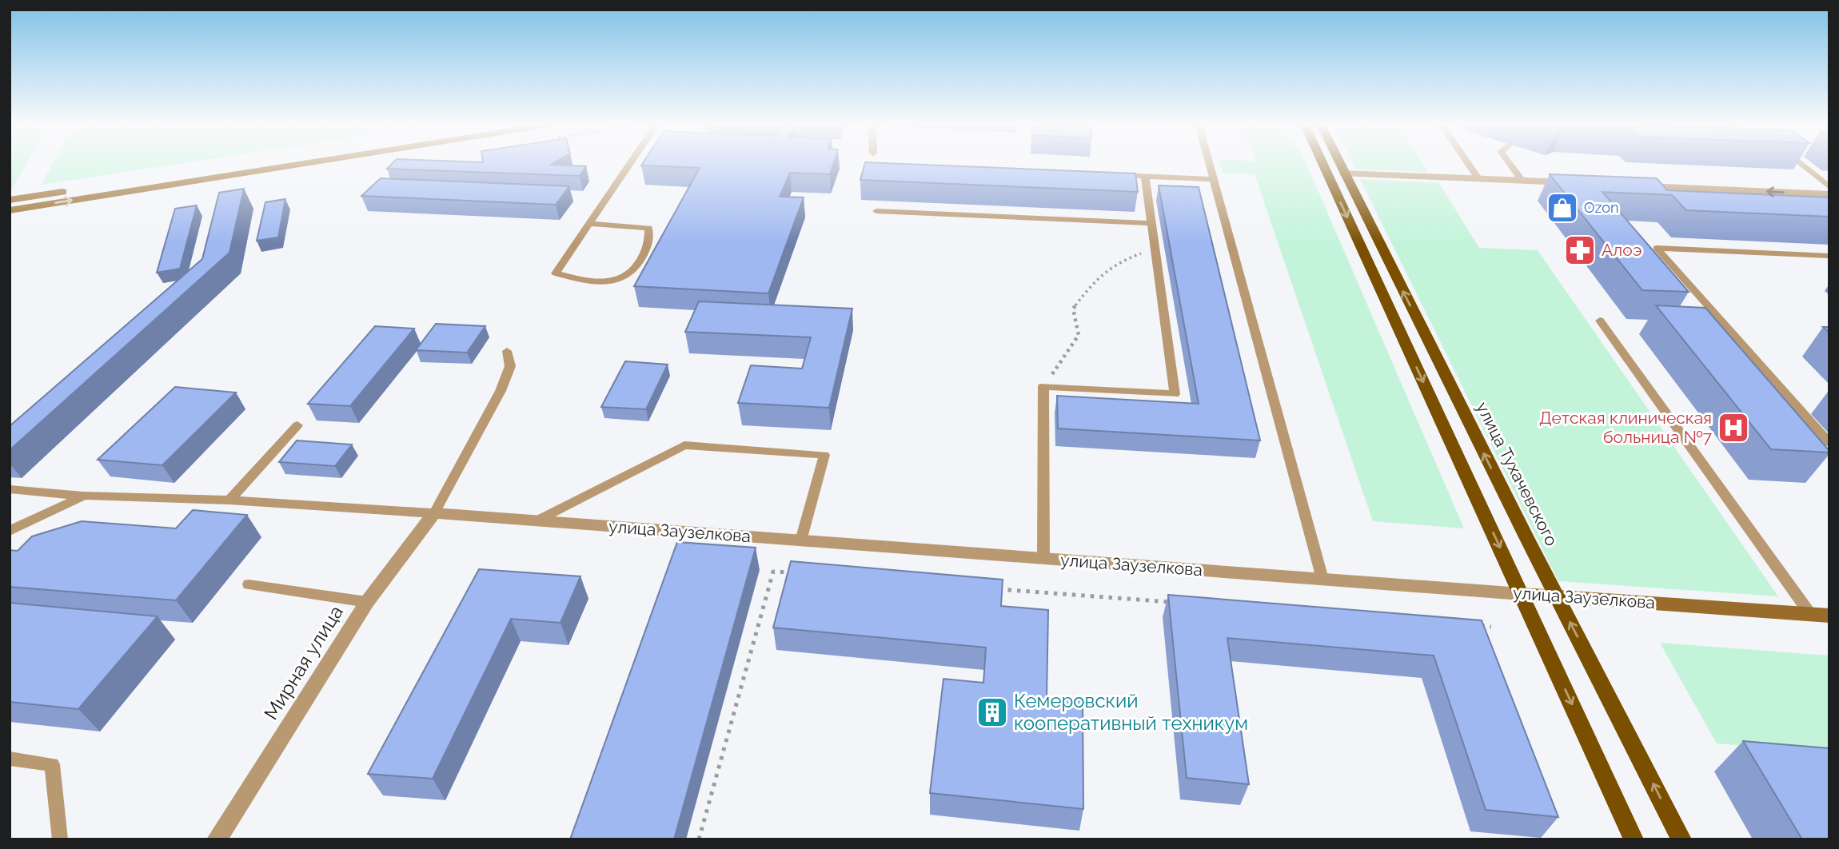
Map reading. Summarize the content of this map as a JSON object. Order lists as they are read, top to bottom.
{
  "streets": {
    "main road": ["улица Тухачевского", "улица Заузелкова"],
    "street": ["Мирная улица"]
  },
  "crossings": [
    ["улица Тухачевского", "улица Заузелкова"],
    ["улица Заузелкова", "Мирная улица"]
  ],
  "places": {
    "shop": ["Ozon"],
    "pharmacy": ["Алоэ"],
    "hospital": ["Детская клиническая больница №7"],
    "building": ["Кемеровский кооперативный техникум"]
  }
}
